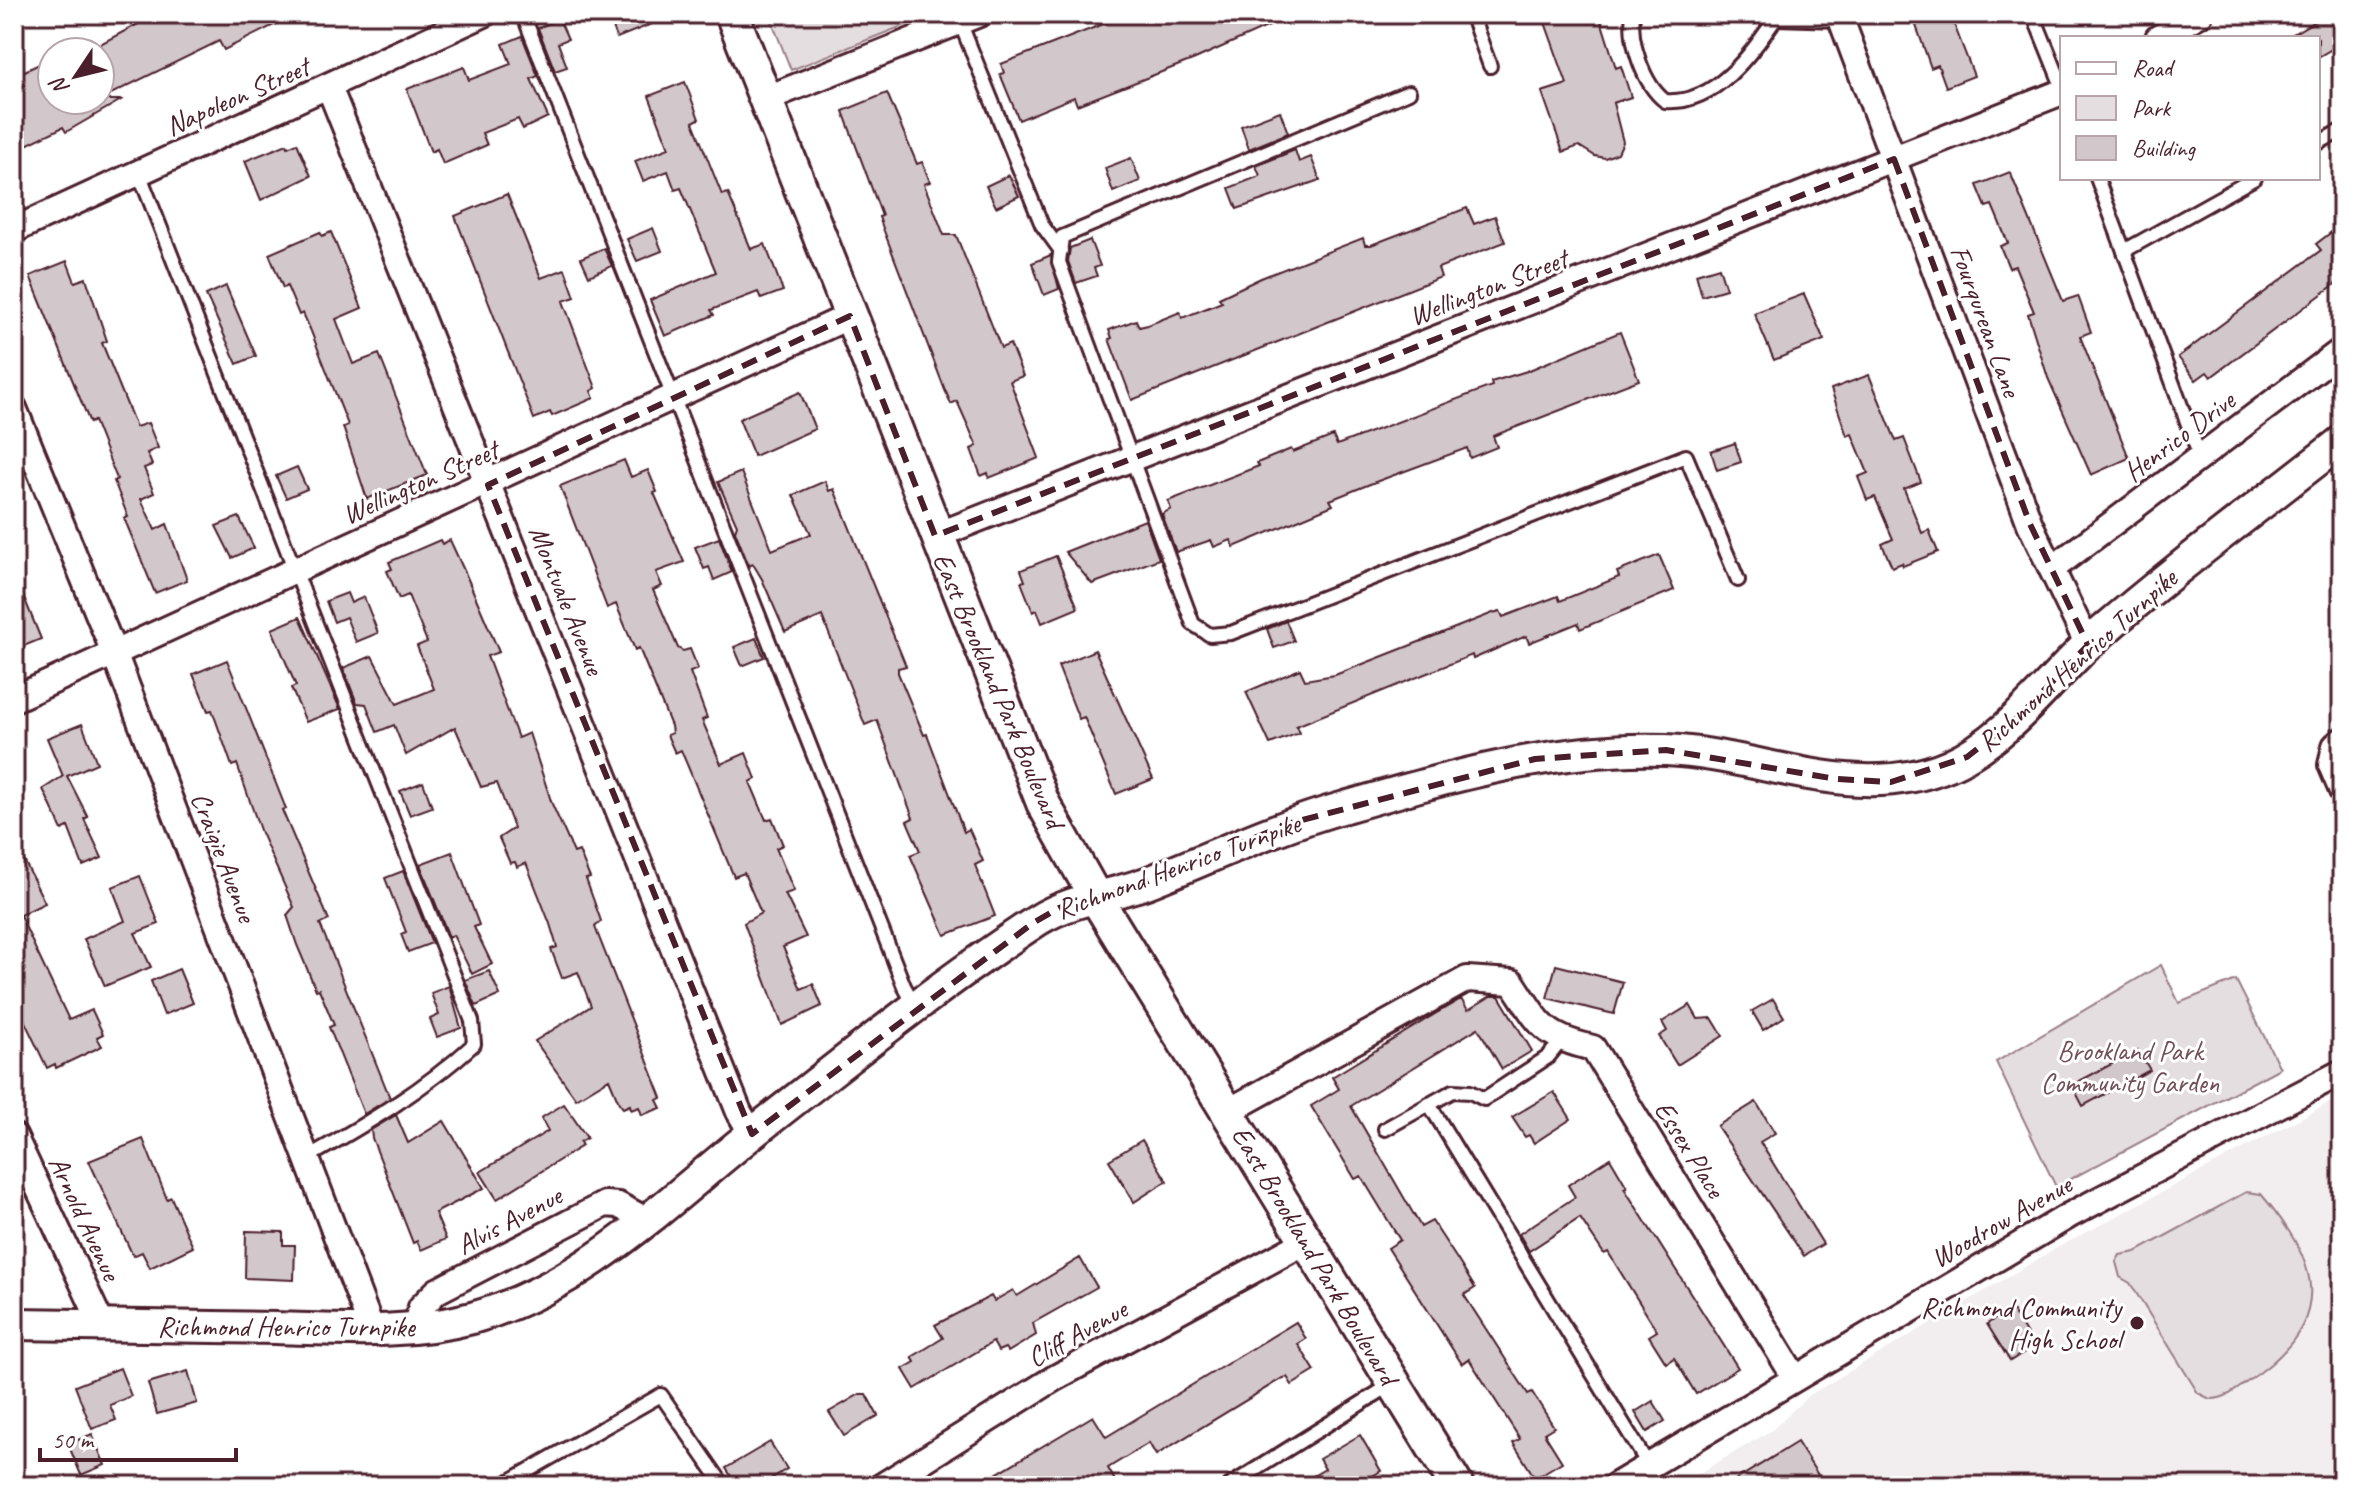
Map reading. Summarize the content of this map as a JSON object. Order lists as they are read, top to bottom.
{
  "streets": {
    "main road": ["East Brookland Park Boulevard"],
    "street": [
      "Napoleon Street",
      "Wellington Street",
      "Fourqurean Lane",
      "Henrico Drive",
      "Montvale Avenue",
      "Richmond Henrico Turnpike",
      "Craigie Avenue",
      "Essex Place",
      "Arnold Avenue",
      "Alvis Avenue",
      "Woodrow Avenue",
      "Cliff Avenue"
    ]
  },
  "crossings": [
    ["Napoleon Street", "Montvale Avenue"],
    ["Wellington Street", "Fourqurean Lane"],
    ["Wellington Street", "Montvale Avenue"],
    ["Wellington Street", "East Brookland Park Boulevard"],
    ["Wellington Street", "Craigie Avenue"],
    ["Fourqurean Lane", "Henrico Drive"],
    ["Fourqurean Lane", "Richmond Henrico Turnpike"],
    ["Montvale Avenue", "Richmond Henrico Turnpike"],
    ["Richmond Henrico Turnpike", "East Brookland Park Boulevard"],
    ["Richmond Henrico Turnpike", "Craigie Avenue"],
    ["Richmond Henrico Turnpike", "Arnold Avenue"],
    ["Richmond Henrico Turnpike", "Alvis Avenue"],
    ["East Brookland Park Boulevard", "Essex Place"],
    ["East Brookland Park Boulevard", "Cliff Avenue"],
    ["Essex Place", "Woodrow Avenue"]
  ],
  "parks": ["Brookland Park Community Garden"],
  "places": ["Richmond Community High School"],
  "legend": ["Road", "Park", "Building"],
  "scale_bar": "50 m",
  "north": "bottom left"
}
